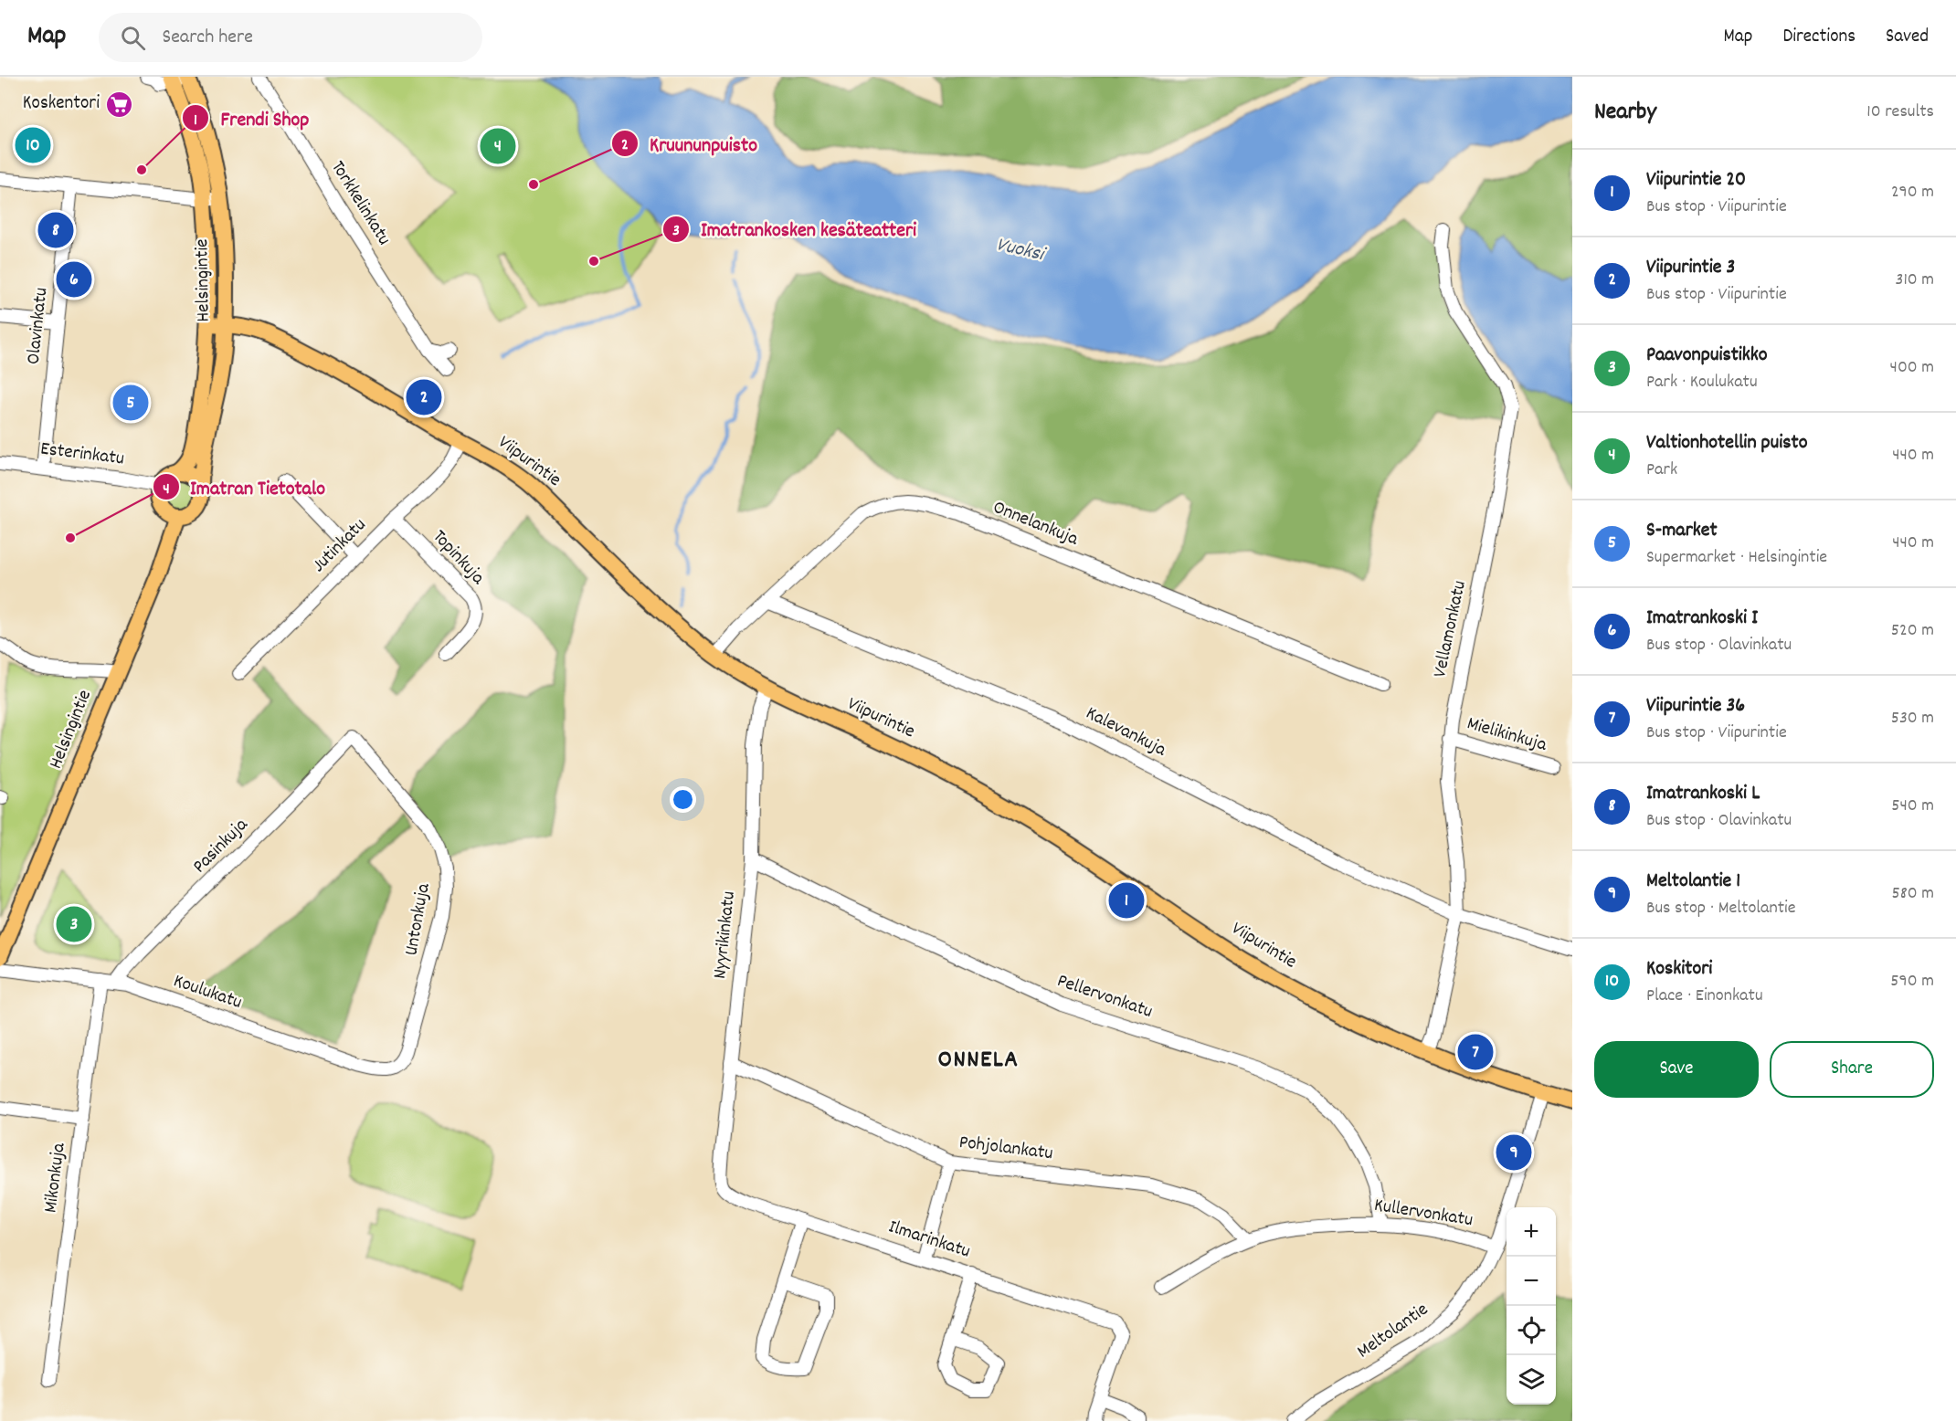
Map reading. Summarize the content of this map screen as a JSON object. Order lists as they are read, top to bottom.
{
  "streets": {
    "main road": ["Helsingintie", "Viipurintie"],
    "street": [
      "Torkkelinkatu",
      "Olavinkatu",
      "Esterinkatu",
      "Onnelankuja",
      "Jutinkatu",
      "Topinkuja",
      "Vellamonkatu",
      "Kalevankuja",
      "Mielikinkuja",
      "Pasinkuja",
      "Untonkuja",
      "Nyyrikinkatu",
      "Koulukatu",
      "Pellervonkatu",
      "Pohjolankatu",
      "Mikonkuja",
      "Kullervonkatu",
      "Ilmarinkatu",
      "Meltolantie"
    ]
  },
  "crossings": [
    ["Helsingintie", "Esterinkatu"],
    ["Helsingintie", "Viipurintie"],
    ["Olavinkatu", "Esterinkatu"],
    ["Viipurintie", "Onnelankuja"],
    ["Viipurintie", "Jutinkatu"],
    ["Viipurintie", "Vellamonkatu"],
    ["Viipurintie", "Nyyrikinkatu"],
    ["Viipurintie", "Meltolantie"],
    ["Onnelankuja", "Kalevankuja"],
    ["Jutinkatu", "Topinkuja"],
    ["Vellamonkatu", "Kalevankuja"],
    ["Vellamonkatu", "Mielikinkuja"],
    ["Pasinkuja", "Untonkuja"],
    ["Pasinkuja", "Koulukatu"],
    ["Untonkuja", "Koulukatu"],
    ["Nyyrikinkatu", "Pellervonkatu"],
    ["Nyyrikinkatu", "Pohjolankatu"],
    ["Nyyrikinkatu", "Ilmarinkatu"],
    ["Koulukatu", "Mikonkuja"],
    ["Pellervonkatu", "Kullervonkatu"],
    ["Pohjolankatu", "Kullervonkatu"],
    ["Kullervonkatu", "Meltolantie"]
  ],
  "districts": ["ONNELA"],
  "water": ["Vuoksi"],
  "places": {
    "supermarket": ["Koskentori"],
    "other": [
      "Frendi Shop",
      "Kruununpuisto",
      "Imatrankosken kesäteatteri",
      "Imatran Tietotalo"
    ]
  },
  "page": {
    "header": "Map",
    "search": "Search here",
    "nav": ["Map", "Directions", "Saved"],
    "heading": ["Nearby", "10 results"],
    "pins": [
      "10",
      "4",
      "8",
      "6",
      "2",
      "5",
      "1",
      "3",
      "7",
      "9"
    ],
    "list": [
      {
        "mark": "1",
        "name": "Viipurintie 20",
        "note": "Bus stop · Viipurintie",
        "value": "290 m"
      },
      {
        "mark": "2",
        "name": "Viipurintie 3",
        "note": "Bus stop · Viipurintie",
        "value": "310 m"
      },
      {
        "mark": "3",
        "name": "Paavonpuistikko",
        "note": "Park · Koulukatu",
        "value": "400 m"
      },
      {
        "mark": "4",
        "name": "Valtionhotellin puisto",
        "note": "Park",
        "value": "440 m"
      },
      {
        "mark": "5",
        "name": "S-market",
        "note": "Supermarket · Helsingintie",
        "value": "440 m"
      },
      {
        "mark": "6",
        "name": "Imatrankoski I",
        "note": "Bus stop · Olavinkatu",
        "value": "520 m"
      },
      {
        "mark": "7",
        "name": "Viipurintie 36",
        "note": "Bus stop · Viipurintie",
        "value": "530 m"
      },
      {
        "mark": "8",
        "name": "Imatrankoski L",
        "note": "Bus stop · Olavinkatu",
        "value": "540 m"
      },
      {
        "mark": "9",
        "name": "Meltolantie 1",
        "note": "Bus stop · Meltolantie",
        "value": "580 m"
      },
      {
        "mark": "10",
        "name": "Koskitori",
        "note": "Place · Einonkatu",
        "value": "590 m"
      }
    ],
    "buttons": ["Save", "Share"],
    "map_buttons": ["+", "−"]
  }
}
